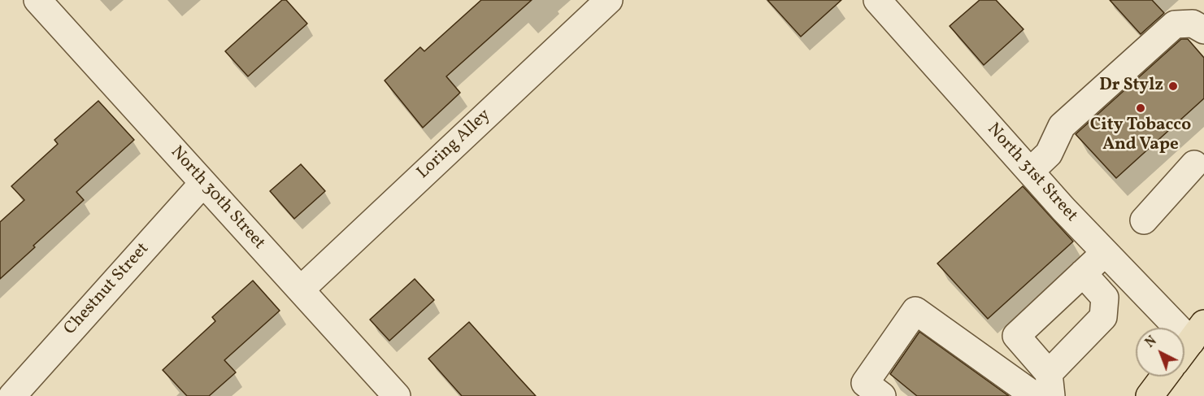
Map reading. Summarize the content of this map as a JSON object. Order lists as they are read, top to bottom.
{
  "streets": {
    "street": [
      "Loring Alley",
      "North 31st Street",
      "North 30th Street",
      "Chestnut Street"
    ]
  },
  "crossings": [
    ["Loring Alley", "North 30th Street"],
    ["North 30th Street", "Chestnut Street"]
  ],
  "places": ["Dr Stylz", "City Tobacco And Vape"],
  "north": "top left"
}
